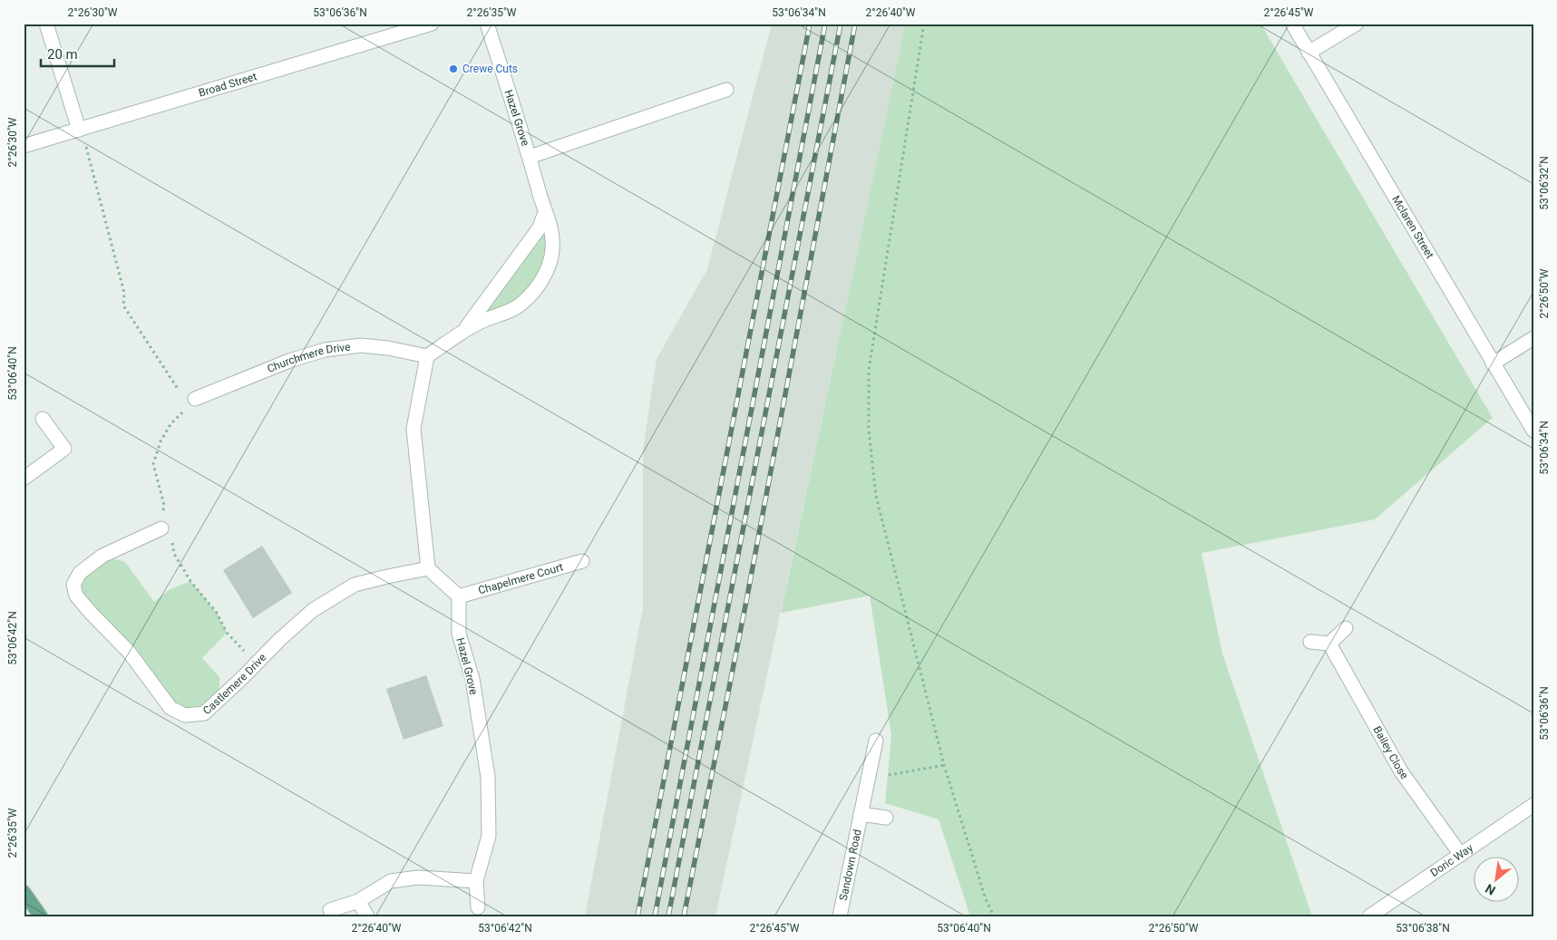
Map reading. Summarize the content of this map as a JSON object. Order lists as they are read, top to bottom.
{
  "streets": {
    "street": [
      "Broad Street",
      "Hazel Grove",
      "Mclaren Street",
      "Churchmere Drive",
      "Chapelmere Court",
      "Castlemere Drive",
      "Bailey Close",
      "Doric Way",
      "Sandown Road"
    ]
  },
  "crossings": [
    ["Hazel Grove", "Churchmere Drive"],
    ["Hazel Grove", "Chapelmere Court"],
    ["Bailey Close", "Doric Way"]
  ],
  "places": ["Crewe Cuts"],
  "scale_bar": "20 m",
  "north": "bottom left",
  "coordinates": [
    "2°26'30\"W",
    "53°06'36\"N",
    "2°26'35\"W",
    "53°06'34\"N",
    "2°26'40\"W",
    "2°26'45\"W",
    "53°06'32\"N",
    "2°26'50\"W",
    "53°06'40\"N",
    "53°06'42\"N",
    "53°06'38\"N"
  ]
}
